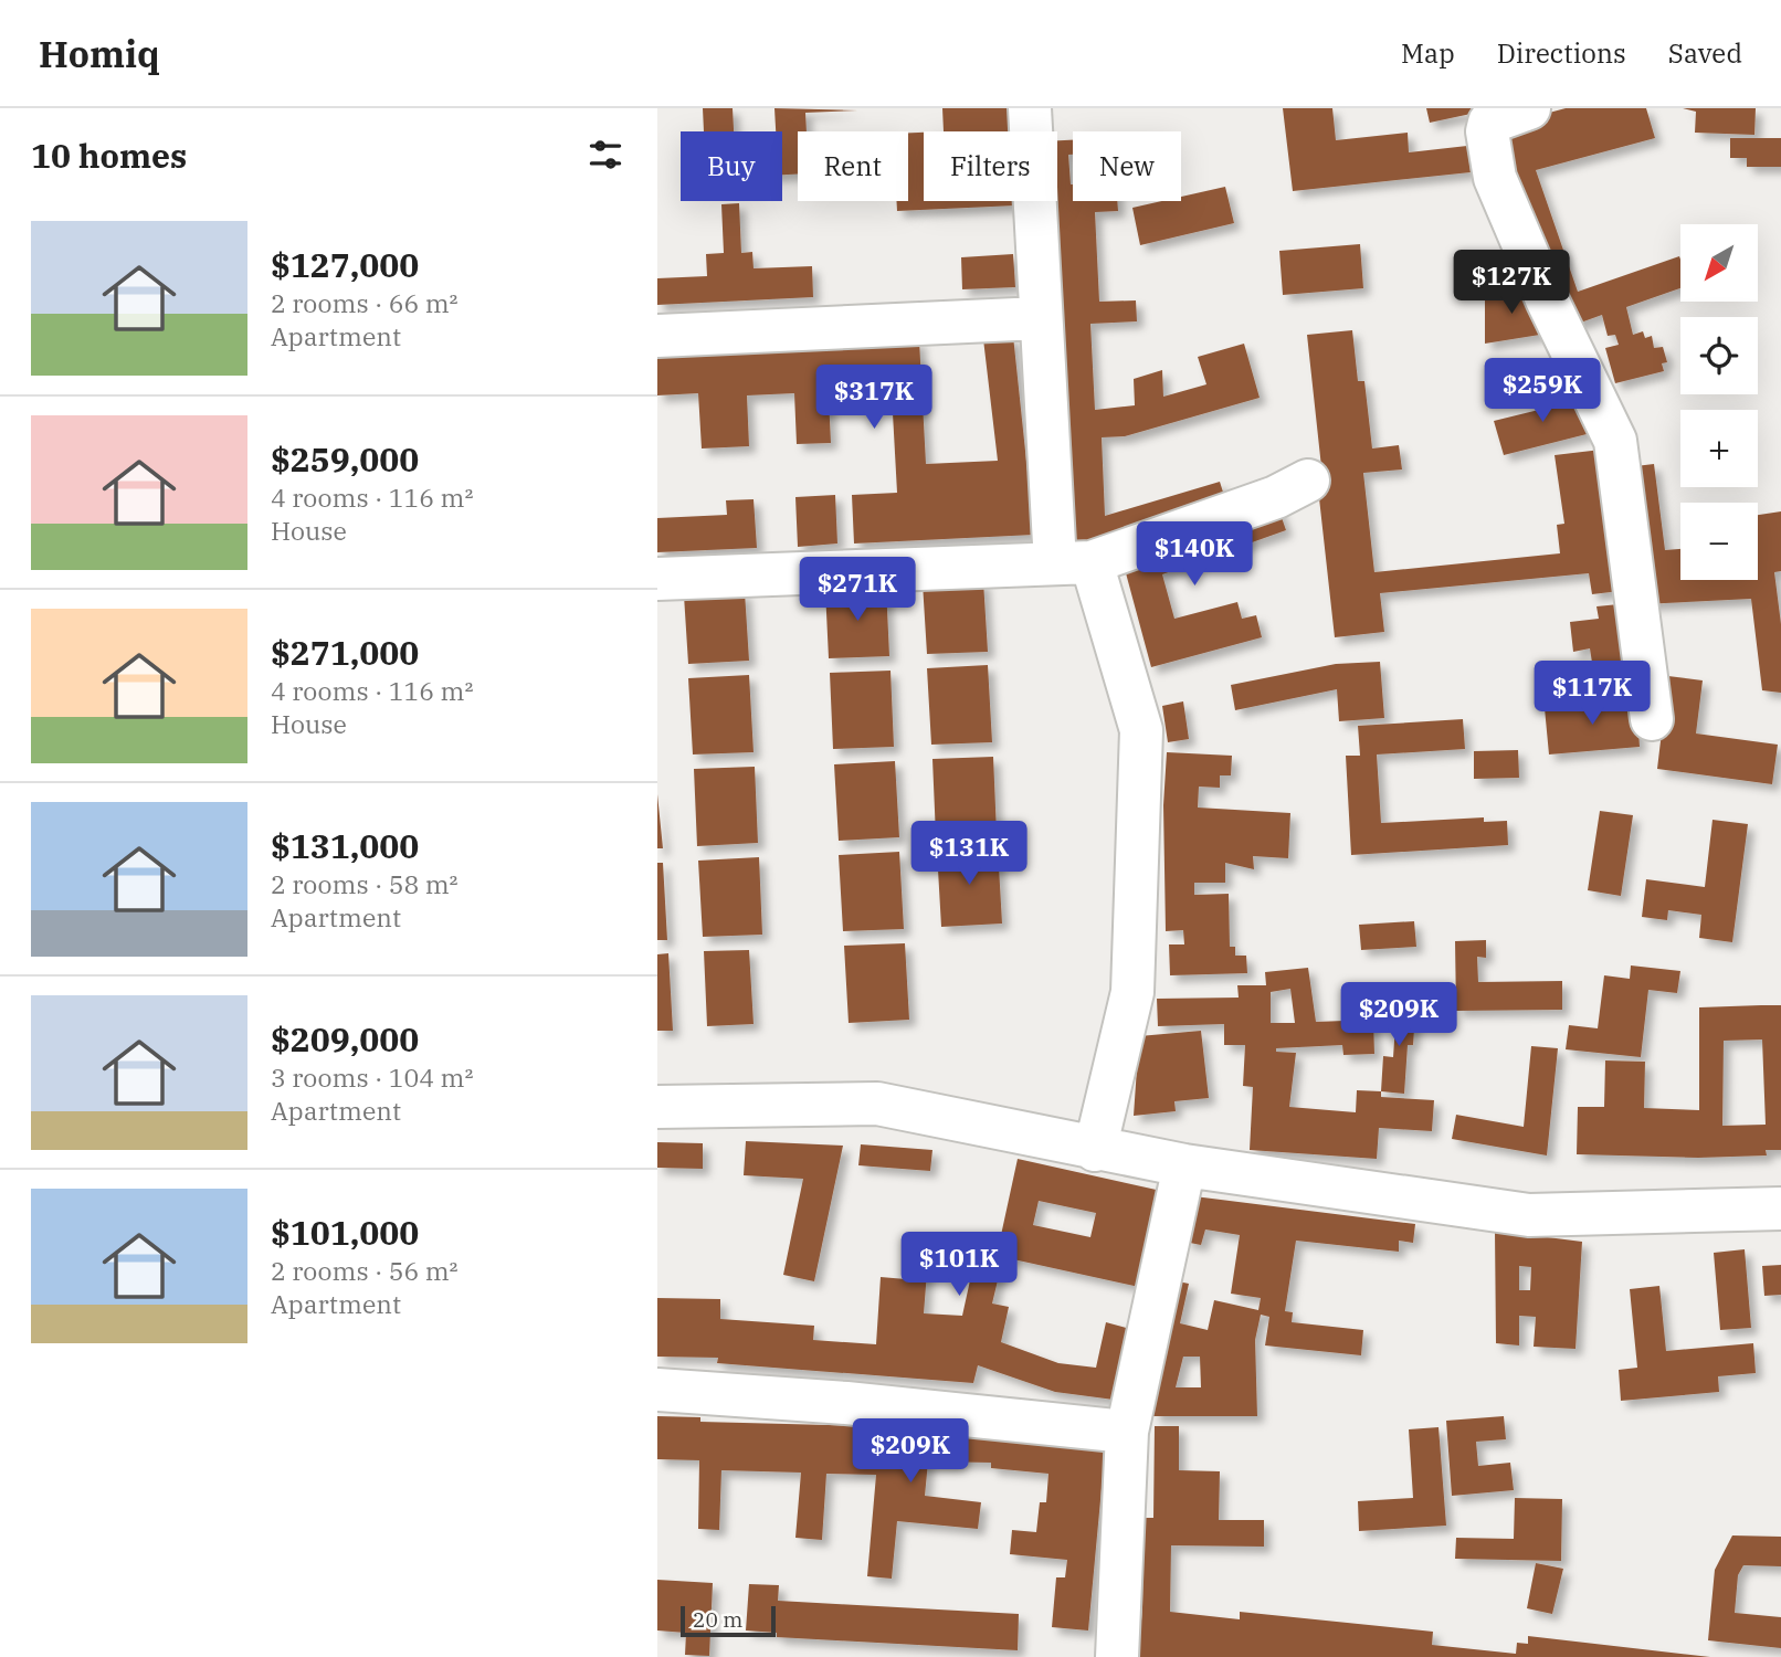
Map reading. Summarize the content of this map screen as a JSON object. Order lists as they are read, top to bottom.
{
  "scale_bar": "20 m",
  "north": "bottom left",
  "page": {
    "header": "Homiq",
    "nav": ["Map", "Directions", "Saved"],
    "heading": "10 homes",
    "chip": [
      "Buy",
      "Rent",
      "Filters",
      "New"
    ],
    "list": [
      {
        "name": "$127,000",
        "note": "2 rooms · 66 m² · Apartment"
      },
      {
        "name": "$259,000",
        "note": "4 rooms · 116 m² · House"
      },
      {
        "name": "$271,000",
        "note": "4 rooms · 116 m² · House"
      },
      {
        "name": "$131,000",
        "note": "2 rooms · 58 m² · Apartment"
      },
      {
        "name": "$209,000",
        "note": "3 rooms · 104 m² · Apartment"
      },
      {
        "name": "$101,000",
        "note": "2 rooms · 56 m² · Apartment"
      }
    ],
    "map_buttons": ["+", "−"],
    "price": [
      "$127K",
      "$259K",
      "$317K",
      "$140K",
      "$271K",
      "$117K",
      "$131K",
      "$209K",
      "$101K",
      "$209K"
    ],
    "scale": "20 m"
  }
}
